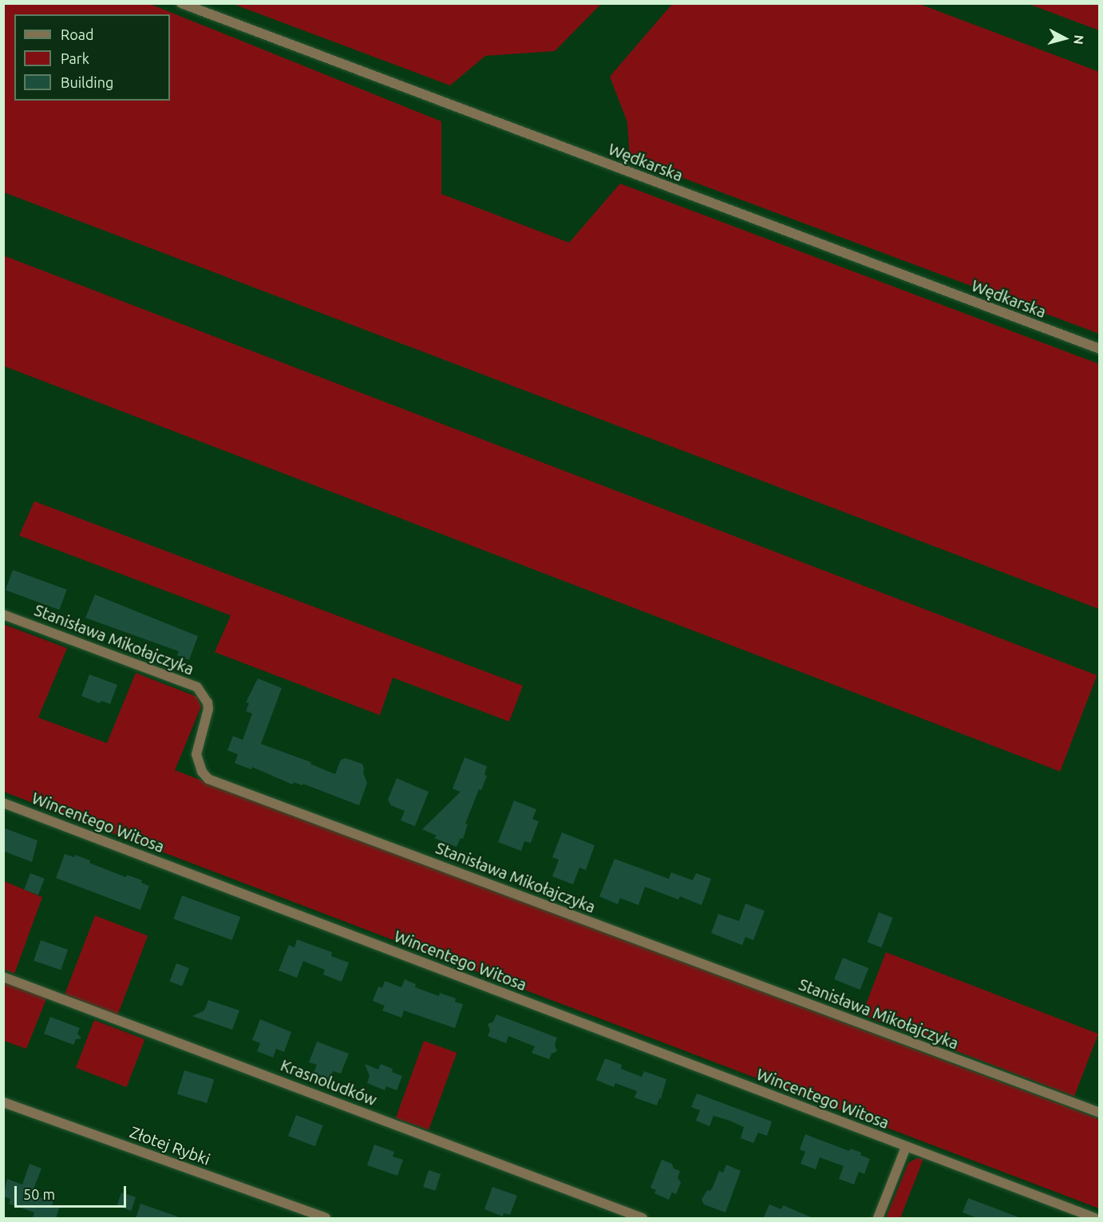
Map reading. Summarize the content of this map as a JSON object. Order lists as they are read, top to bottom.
{
  "streets": {
    "street": [
      "Wędkarska",
      "Stanisława Mikołajczyka",
      "Wincentego Witosa",
      "Krasnoludków",
      "Złotej Rybki"
    ]
  },
  "legend": ["Road", "Park", "Building"],
  "scale_bar": "50 m",
  "north": "right"
}
